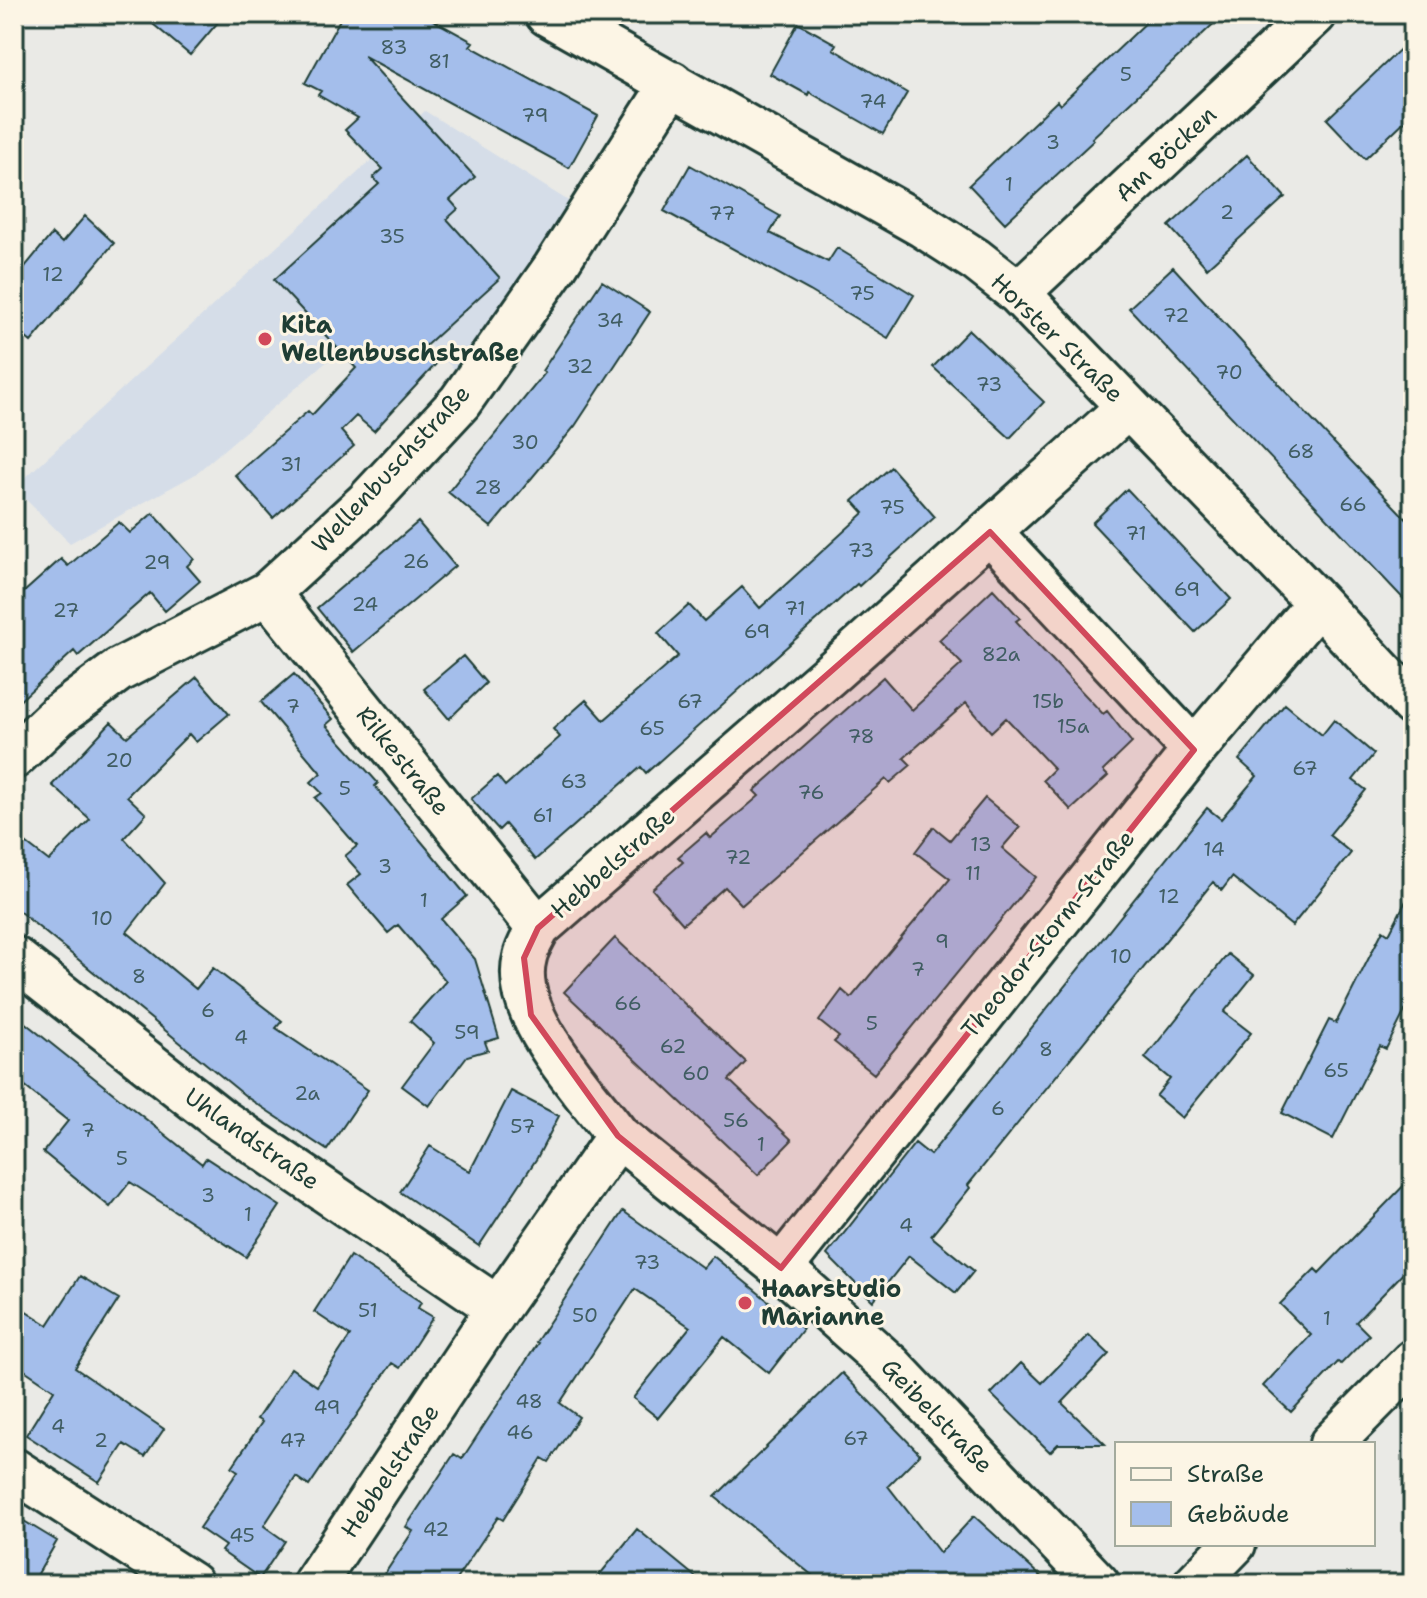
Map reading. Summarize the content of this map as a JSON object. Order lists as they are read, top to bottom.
{
  "streets": {
    "street": [
      "Am Böcken",
      "Horster Straße",
      "Wellenbuschstraße",
      "Rilkestraße",
      "Hebbelstraße",
      "Theodor-Storm-Straße",
      "Uhlandstraße",
      "Geibelstraße"
    ]
  },
  "crossings": [
    ["Am Böcken", "Horster Straße"],
    ["Horster Straße", "Wellenbuschstraße"],
    ["Horster Straße", "Hebbelstraße"],
    ["Horster Straße", "Theodor-Storm-Straße"],
    ["Wellenbuschstraße", "Rilkestraße"],
    ["Rilkestraße", "Hebbelstraße"],
    ["Hebbelstraße", "Uhlandstraße"],
    ["Hebbelstraße", "Geibelstraße"],
    ["Theodor-Storm-Straße", "Geibelstraße"]
  ],
  "places": ["Kita Wellenbuschstraße", "Haarstudio Marianne"],
  "house_numbers": [
    "83",
    "81",
    "5",
    "74",
    "79",
    "3",
    "1",
    "2",
    "77",
    "35",
    "12",
    "75",
    "72",
    "34",
    "32",
    "70",
    "73",
    "30",
    "68",
    "31",
    "28",
    "66",
    "75",
    "71",
    "73",
    "26",
    "29",
    "69",
    "24",
    "71",
    "27",
    "69",
    "82a",
    "67",
    "15b",
    "7",
    "15a",
    "65",
    "78",
    "20",
    "67",
    "63",
    "5",
    "76",
    "61",
    "13",
    "14",
    "72",
    "3",
    "11",
    "12",
    "1",
    "10",
    "9",
    "10",
    "7",
    "8",
    "66",
    "6",
    "5",
    "59",
    "4",
    "62",
    "8",
    "65",
    "60",
    "2a",
    "6",
    "56",
    "57",
    "7",
    "1",
    "5",
    "3",
    "1",
    "4",
    "73",
    "51",
    "50",
    "1",
    "48",
    "49",
    "4",
    "46",
    "67",
    "2",
    "47",
    "42",
    "45"
  ],
  "legend": ["Straße", "Gebäude"]
}
